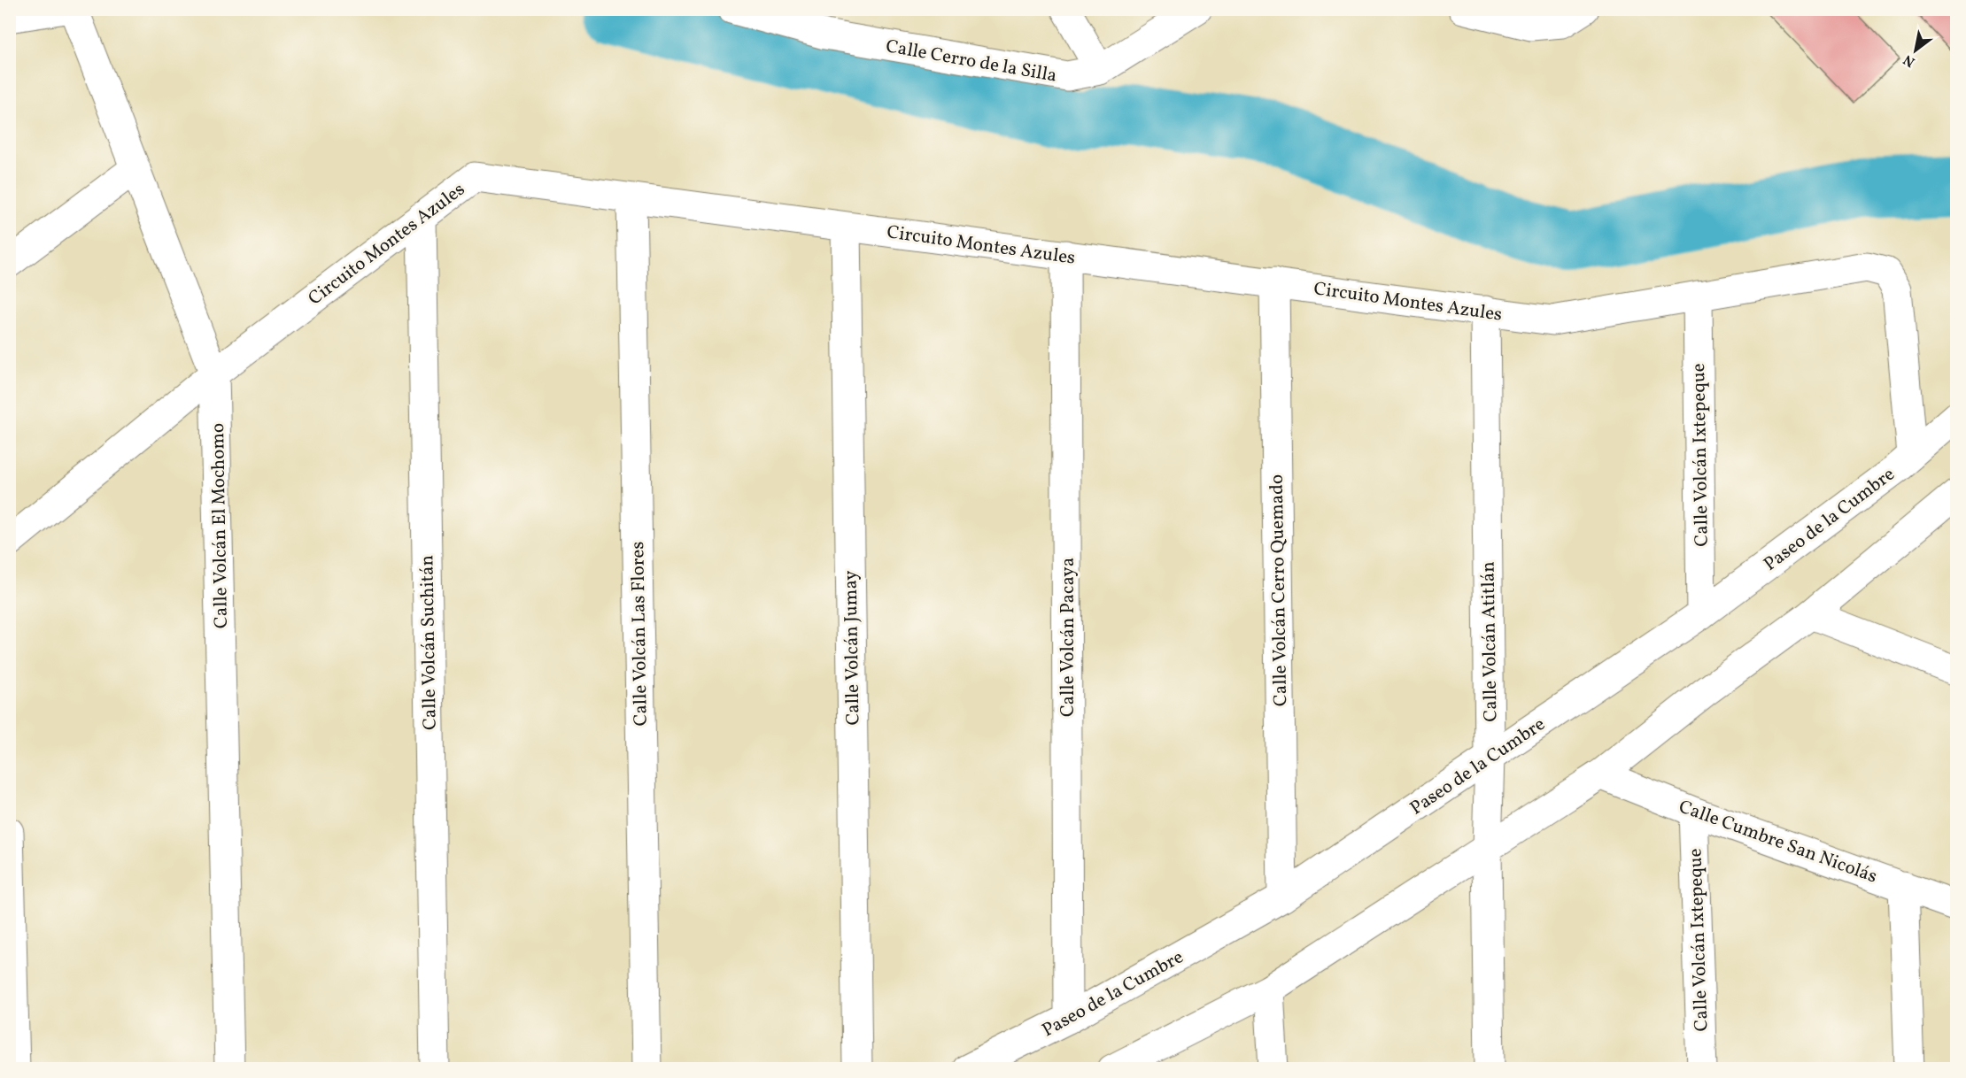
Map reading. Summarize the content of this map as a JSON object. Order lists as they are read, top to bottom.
{
  "streets": {
    "street": [
      "Calle Cerro de la Silla",
      "Circuito Montes Azules",
      "Calle Volcán Ixtepeque",
      "Paseo de la Cumbre",
      "Calle Volcán El Mochomo",
      "Calle Volcán Cerro Quemado",
      "Calle Volcán Las Flores",
      "Calle Volcán Pacaya",
      "Calle Volcán Atitlán",
      "Calle Volcán Suchitán",
      "Calle Volcán Jumay",
      "Calle Cumbre San Nicolás"
    ]
  },
  "crossings": [
    ["Circuito Montes Azules", "Calle Volcán Ixtepeque"],
    ["Circuito Montes Azules", "Paseo de la Cumbre"],
    ["Circuito Montes Azules", "Calle Volcán El Mochomo"],
    ["Circuito Montes Azules", "Calle Volcán Cerro Quemado"],
    ["Circuito Montes Azules", "Calle Volcán Las Flores"],
    ["Circuito Montes Azules", "Calle Volcán Pacaya"],
    ["Circuito Montes Azules", "Calle Volcán Atitlán"],
    ["Circuito Montes Azules", "Calle Volcán Suchitán"],
    ["Circuito Montes Azules", "Calle Volcán Jumay"],
    ["Calle Volcán Ixtepeque", "Paseo de la Cumbre"],
    ["Calle Volcán Ixtepeque", "Calle Cumbre San Nicolás"],
    ["Paseo de la Cumbre", "Calle Volcán Cerro Quemado"],
    ["Paseo de la Cumbre", "Calle Volcán Pacaya"],
    ["Paseo de la Cumbre", "Calle Volcán Atitlán"]
  ],
  "north": "bottom left"
}
